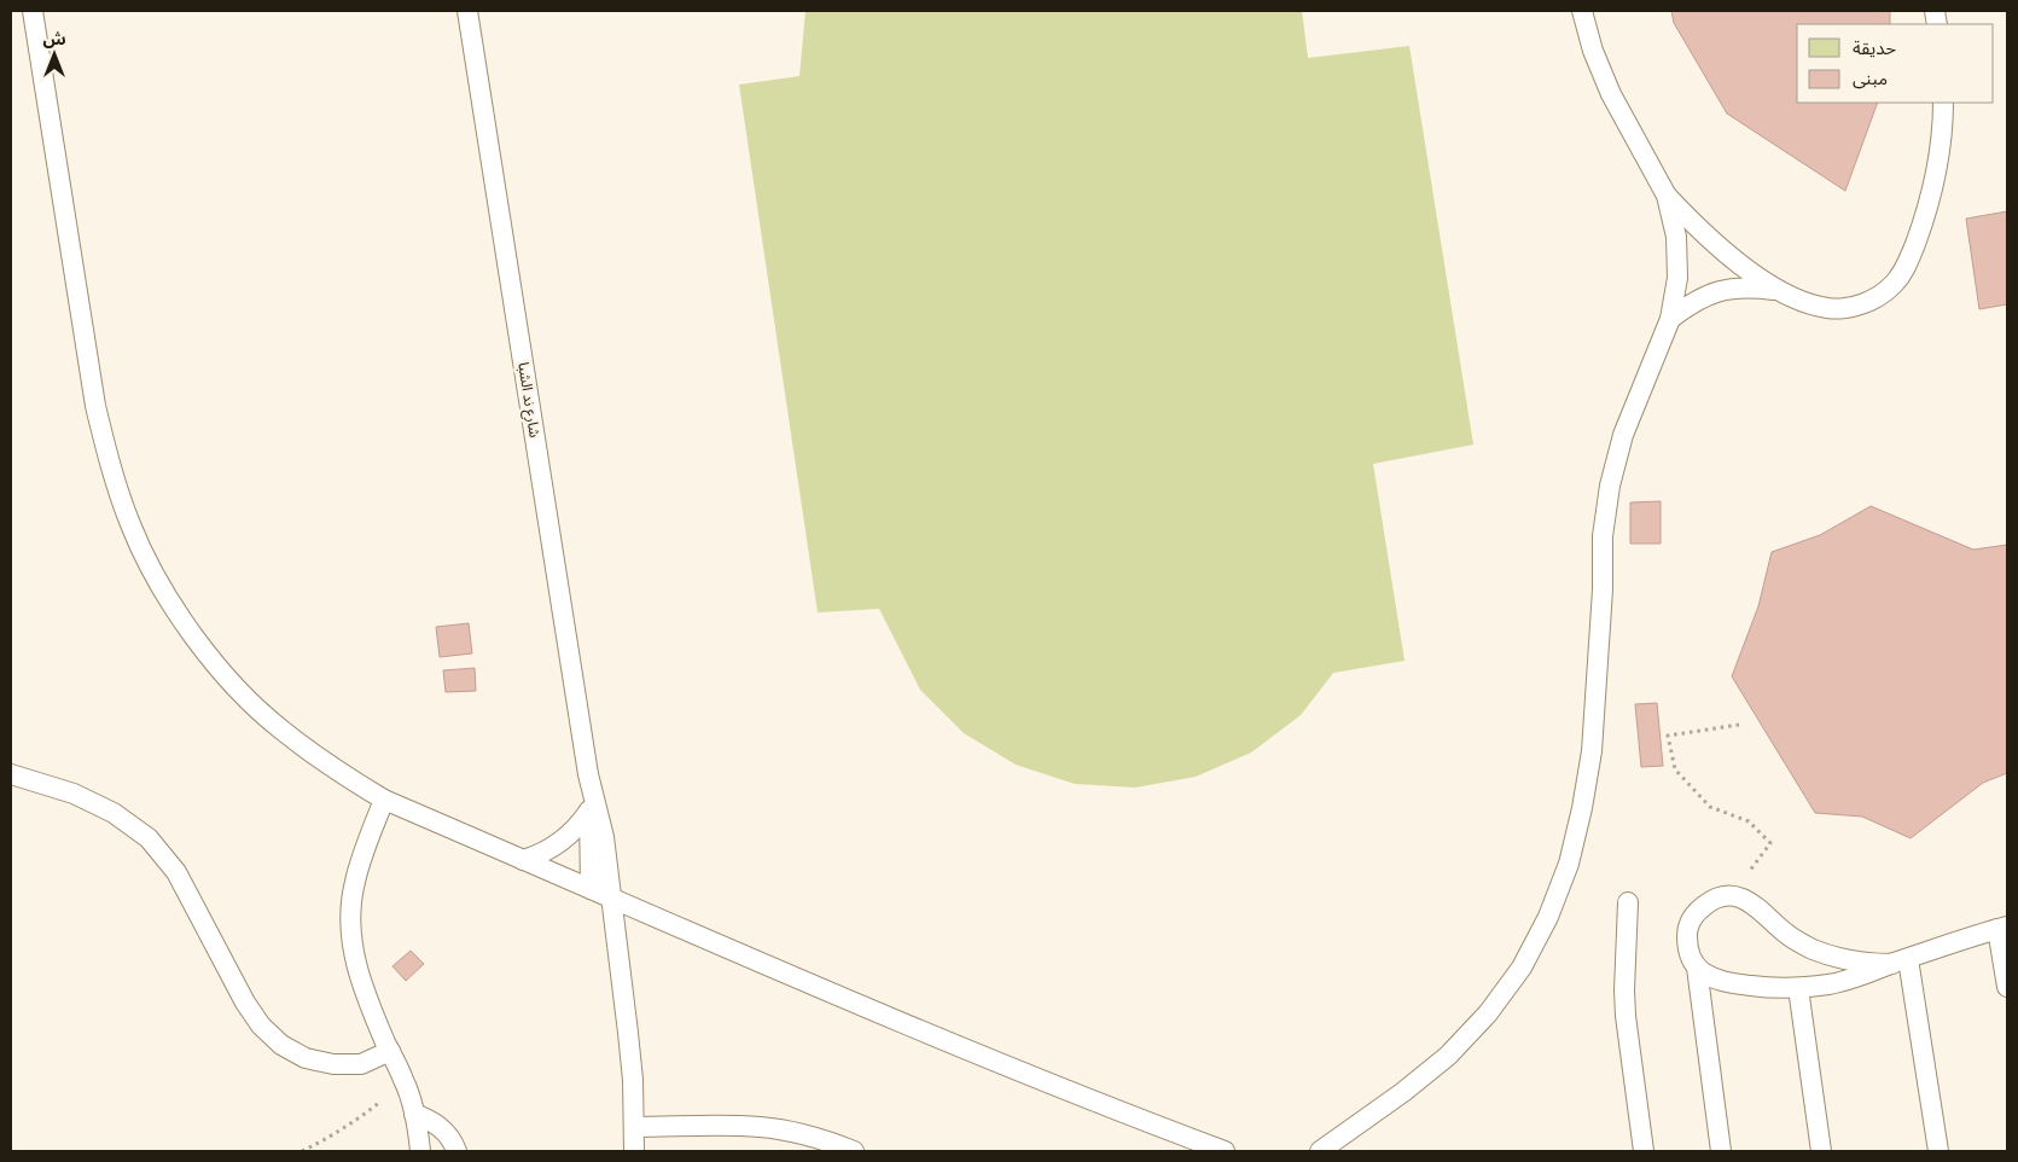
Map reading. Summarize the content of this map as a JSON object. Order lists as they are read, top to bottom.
{
  "streets": {
    "lane": ["شارع ند الشبا"]
  },
  "legend": ["حديقة", "مبنى"],
  "north": "top"
}
